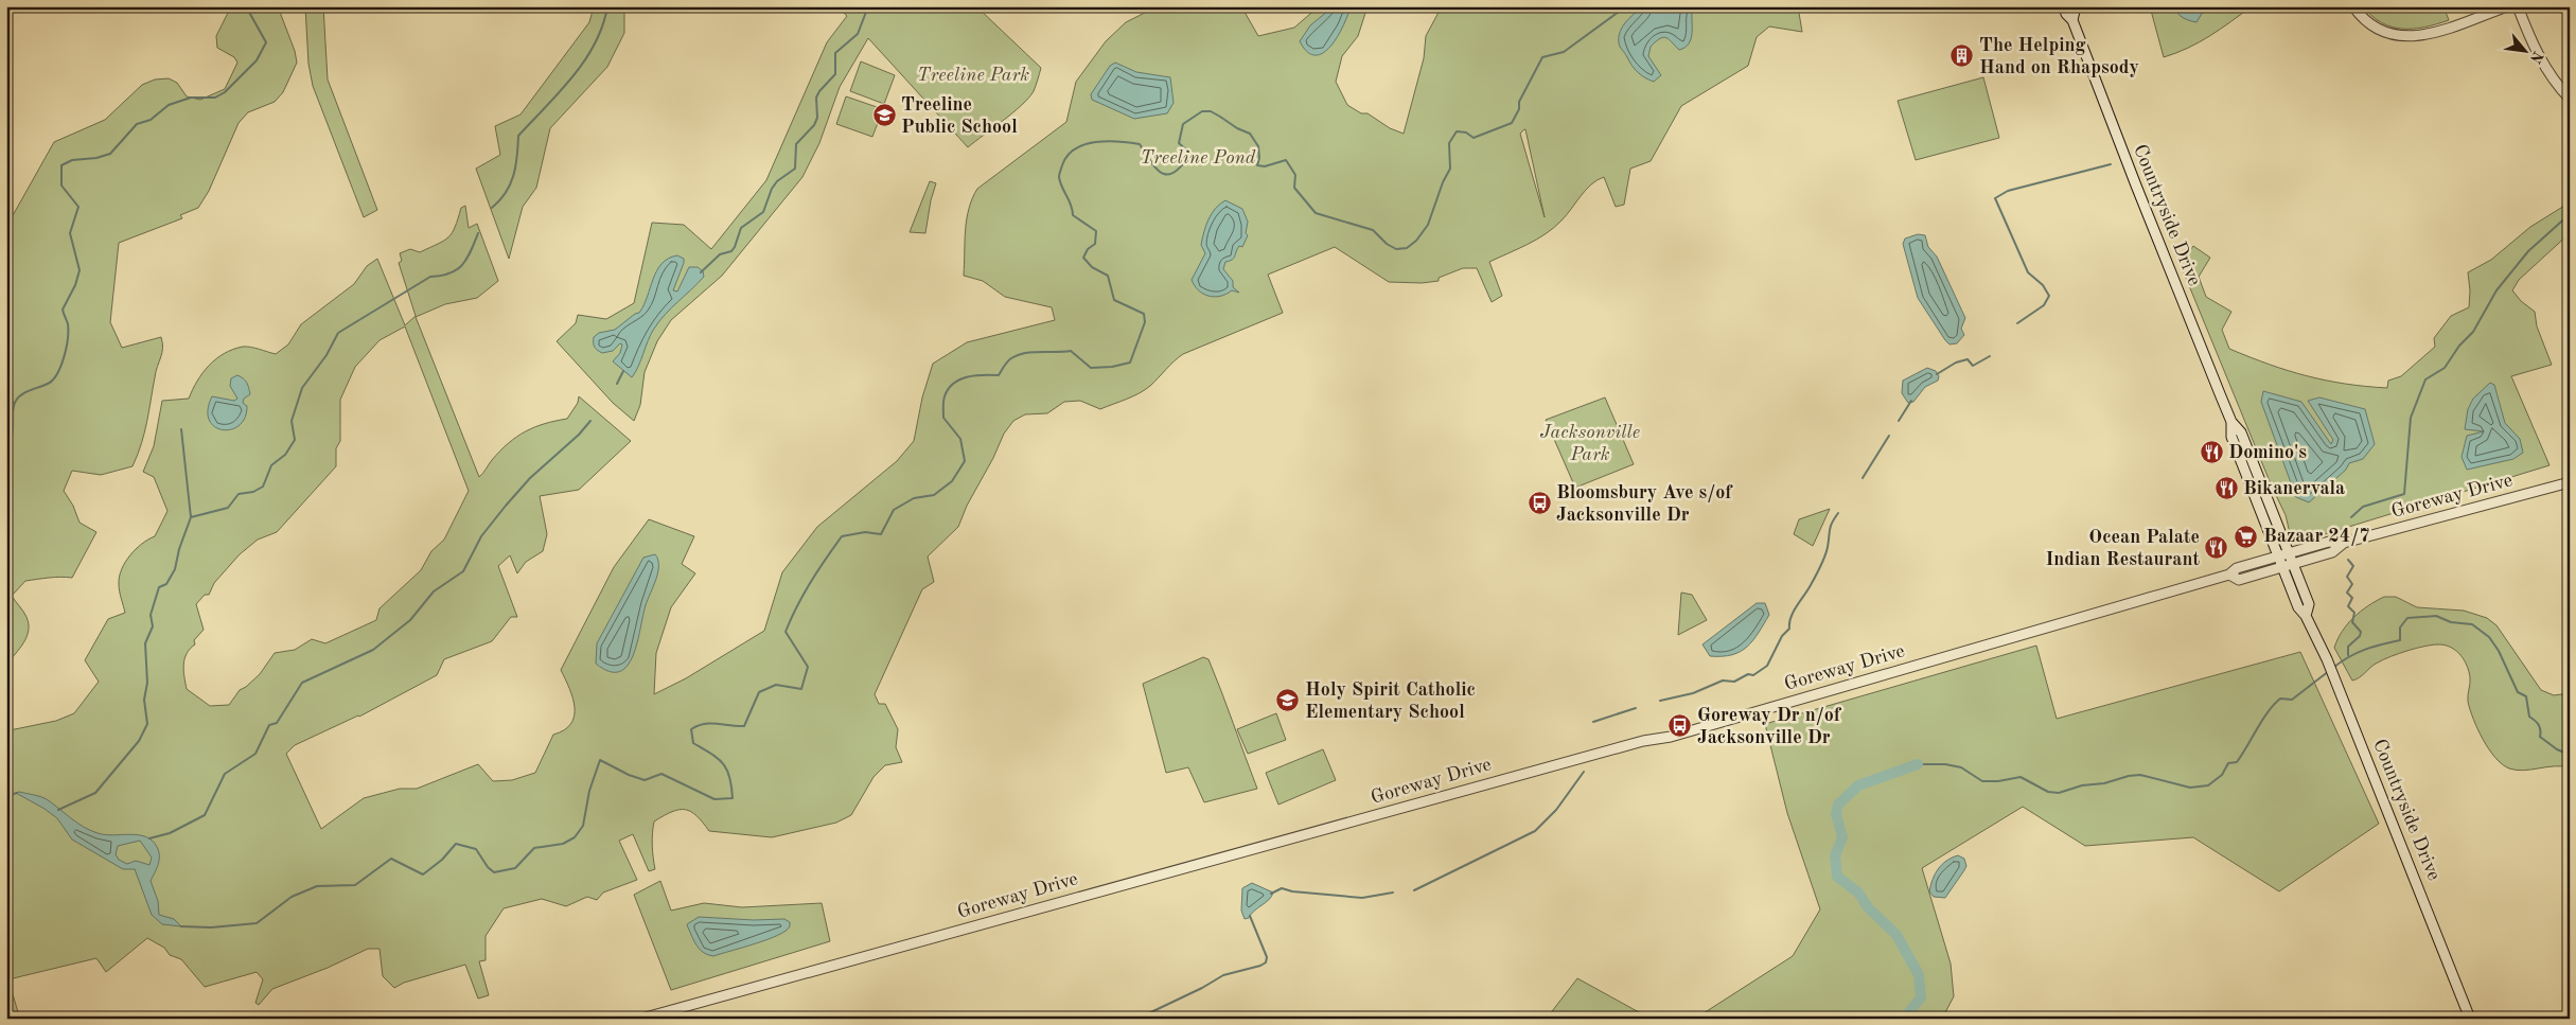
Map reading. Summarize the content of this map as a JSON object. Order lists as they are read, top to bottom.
{
  "streets": {
    "street": ["Countryside Drive", "Goreway Drive"]
  },
  "crossings": [
    ["Countryside Drive", "Goreway Drive"]
  ],
  "parks": ["Treeline Park", "Treeline Pond", "Jacksonville Park"],
  "places": {
    "building": ["The Helping Hand on Rhapsody"],
    "school or university": ["Treeline Public School", "Holy Spirit Catholic Elementary School"],
    "restaurant": ["Domino's", "Bikanervala", "Ocean Palate Indian Restaurant"],
    "bus stop": ["Bloomsbury Ave s/of Jacksonville Dr", "Goreway Dr n/of Jacksonville Dr"],
    "supermarket": ["Bazaar 24/7"]
  },
  "north": "bottom right"
}
